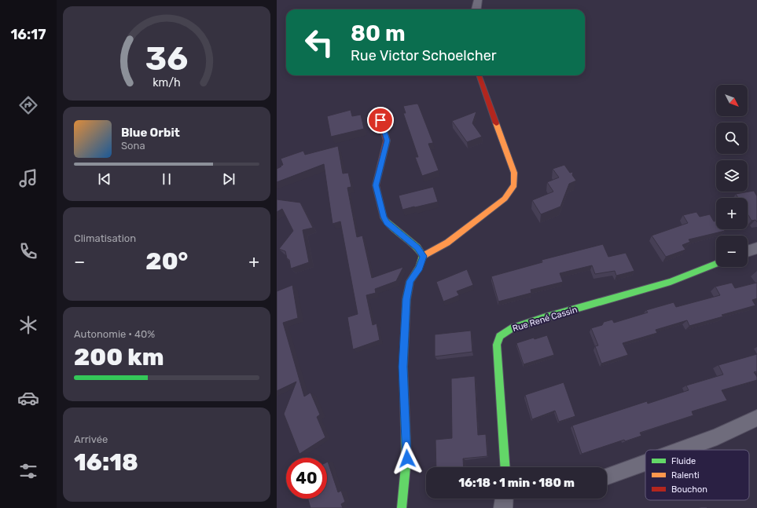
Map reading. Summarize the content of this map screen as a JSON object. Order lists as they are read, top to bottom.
{
  "streets": {
    "street": ["Rue René Cassin"]
  },
  "legend": ["Fluide", "Ralenti", "Bouchon"],
  "north": "bottom right",
  "page": {
    "tabs": "16:17",
    "turn": ["80 m", "Rue Victor Schoelcher"],
    "map_buttons": ["+", "−"],
    "song": ["Blue Orbit", "Sona"],
    "tile": [
      "Climatisation",
      ["Autonomie · 40%", "200 km"],
      ["Arrivée", "16:18"]
    ],
    "heat": ["−", "20°", "+"],
    "limit": "40",
    "trip": "16:18 · 1 min · 180 m",
    "gauge": ["36", "km/h"]
  }
}
